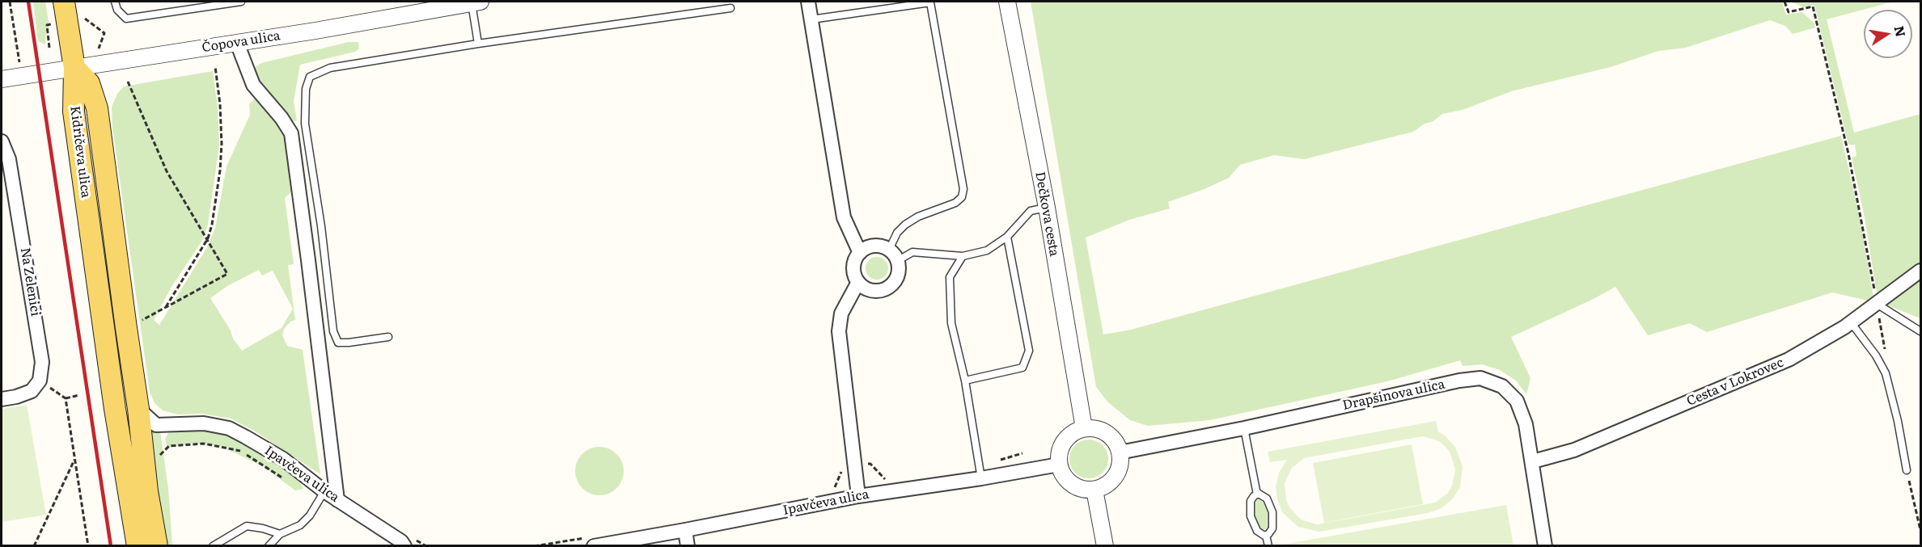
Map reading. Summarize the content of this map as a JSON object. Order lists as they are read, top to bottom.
{
  "streets": {
    "main road": ["Kidričeva ulica"],
    "street": [
      "Čopova ulica",
      "Dečkova cesta",
      "Na Zelenici",
      "Cesta v Lokrovec",
      "Drapšinova ulica",
      "Ipavčeva ulica"
    ]
  },
  "crossings": [
    ["Čopova ulica", "Kidričeva ulica"],
    ["Kidričeva ulica", "Ipavčeva ulica"],
    ["Dečkova cesta", "Drapšinova ulica"],
    ["Dečkova cesta", "Ipavčeva ulica"],
    ["Cesta v Lokrovec", "Drapšinova ulica"],
    ["Drapšinova ulica", "Ipavčeva ulica"]
  ],
  "north": "right"
}
